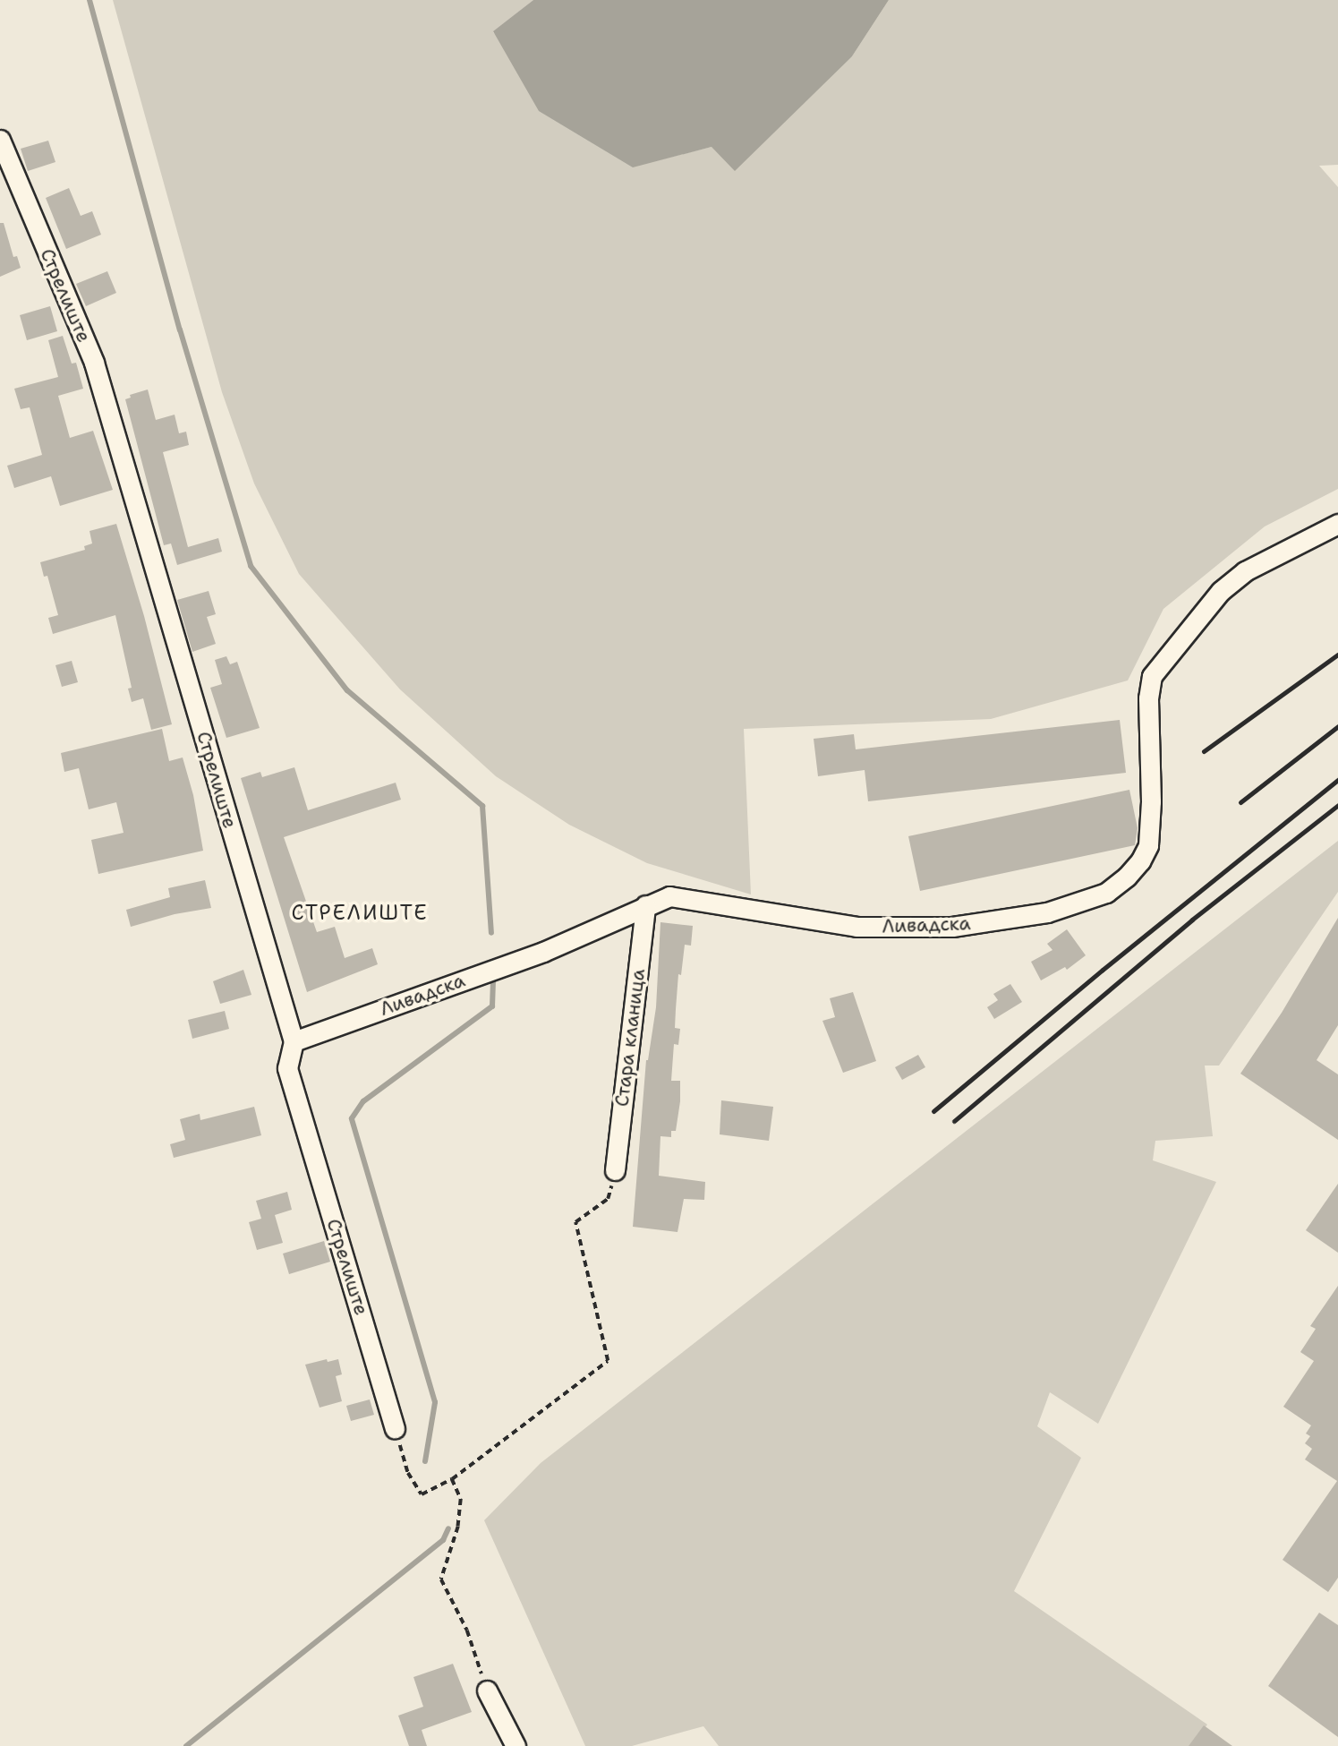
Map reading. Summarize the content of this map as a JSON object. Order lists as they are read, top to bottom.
{
  "streets": {
    "street": ["Стрелиште", "Ливадска", "Стара кланица"]
  },
  "crossings": [
    ["Стрелиште", "Ливадска"],
    ["Ливадска", "Стара кланица"]
  ],
  "districts": ["СТРЕЛИШТЕ"]
}
